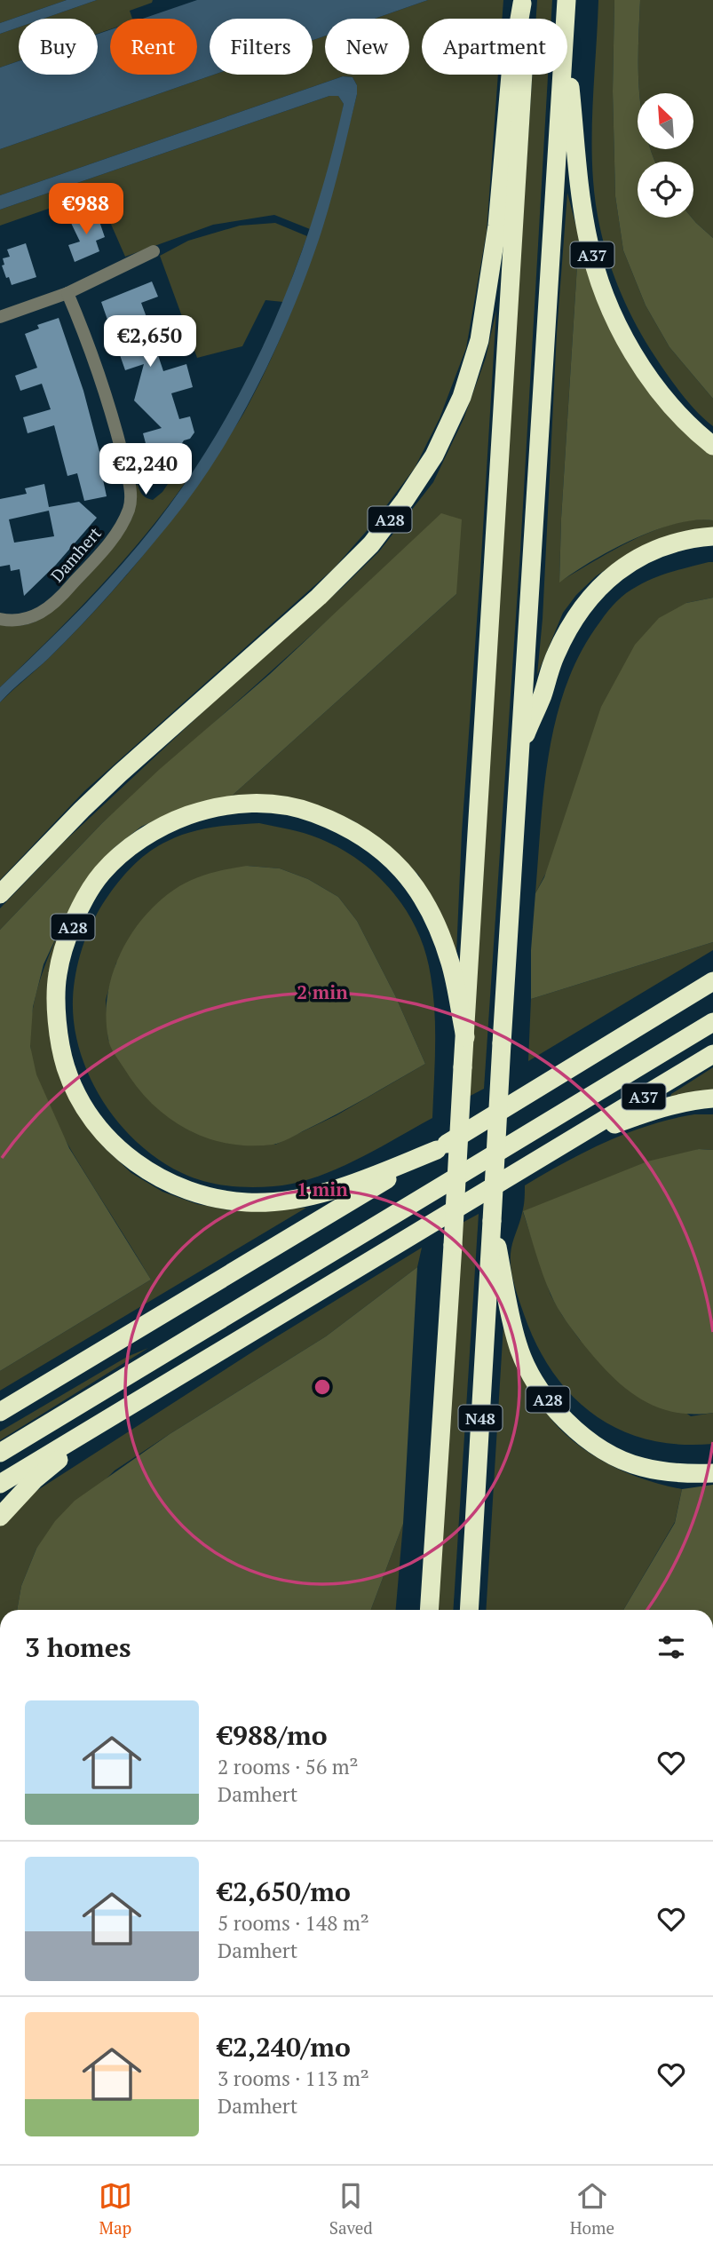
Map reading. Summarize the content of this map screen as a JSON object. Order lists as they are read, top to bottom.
{
  "streets": {
    "highway": ["A37", "A28", "N48"],
    "street": ["Damhert"]
  },
  "crossings": [
    ["A28", "N48"]
  ],
  "north": "top left",
  "page": {
    "chip": [
      "Buy",
      "Rent",
      "Filters",
      "New",
      "Apartment"
    ],
    "price": ["€988", "€2,650", "€2,240"],
    "heading": "3 homes",
    "list": [
      {
        "name": "€988/mo",
        "note": "2 rooms · 56 m² · Damhert"
      },
      {
        "name": "€2,650/mo",
        "note": "5 rooms · 148 m² · Damhert"
      },
      {
        "name": "€2,240/mo",
        "note": "3 rooms · 113 m² · Damhert"
      }
    ],
    "tabs": ["Map", "Saved", "Home"]
  },
  "rings": ["2 min", "1 min"]
}
